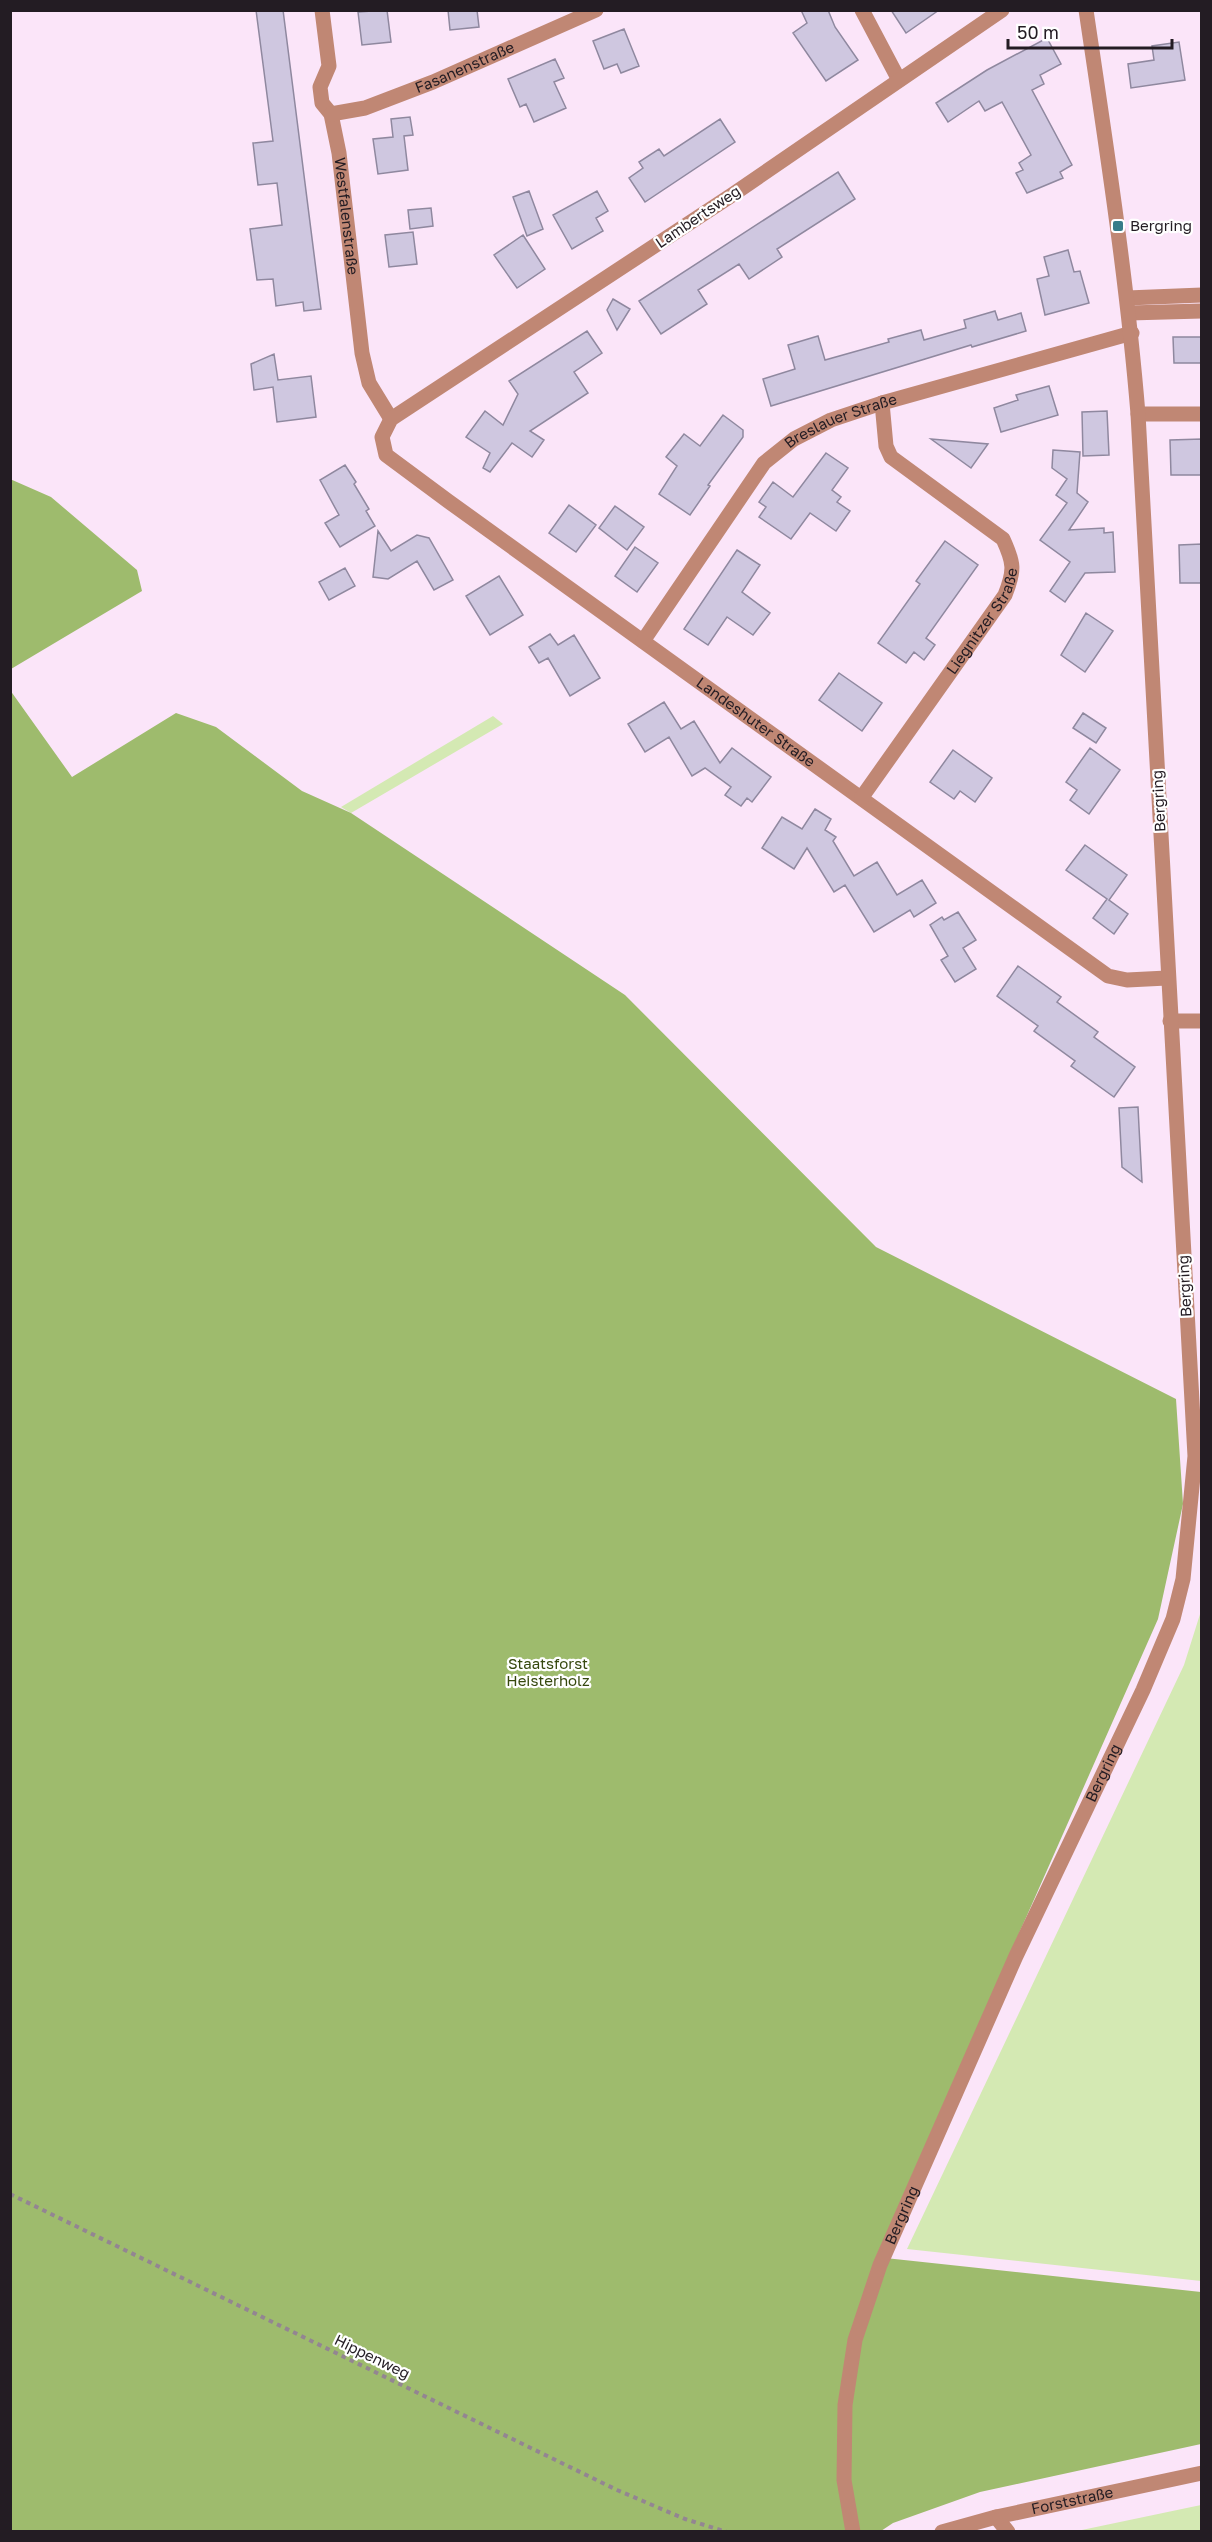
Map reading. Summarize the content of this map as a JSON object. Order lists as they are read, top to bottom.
{
  "streets": {
    "street": [
      "Fasanenstraße",
      "Westfalenstraße",
      "Lambertsweg",
      "Breslauer Straße",
      "Liegnitzer Straße",
      "Landeshuter Straße",
      "Bergring",
      "Forststraße"
    ],
    "path": ["Hippenweg"]
  },
  "crossings": [
    ["Fasanenstraße", "Westfalenstraße"],
    ["Westfalenstraße", "Lambertsweg"],
    ["Westfalenstraße", "Landeshuter Straße"],
    ["Lambertsweg", "Landeshuter Straße"],
    ["Breslauer Straße", "Liegnitzer Straße"],
    ["Breslauer Straße", "Landeshuter Straße"],
    ["Breslauer Straße", "Bergring"],
    ["Liegnitzer Straße", "Landeshuter Straße"],
    ["Landeshuter Straße", "Bergring"]
  ],
  "parks": ["Staatsforst Heisterholz"],
  "places": {
    "transit": ["Bergring"]
  },
  "scale_bar": "50 m"
}
